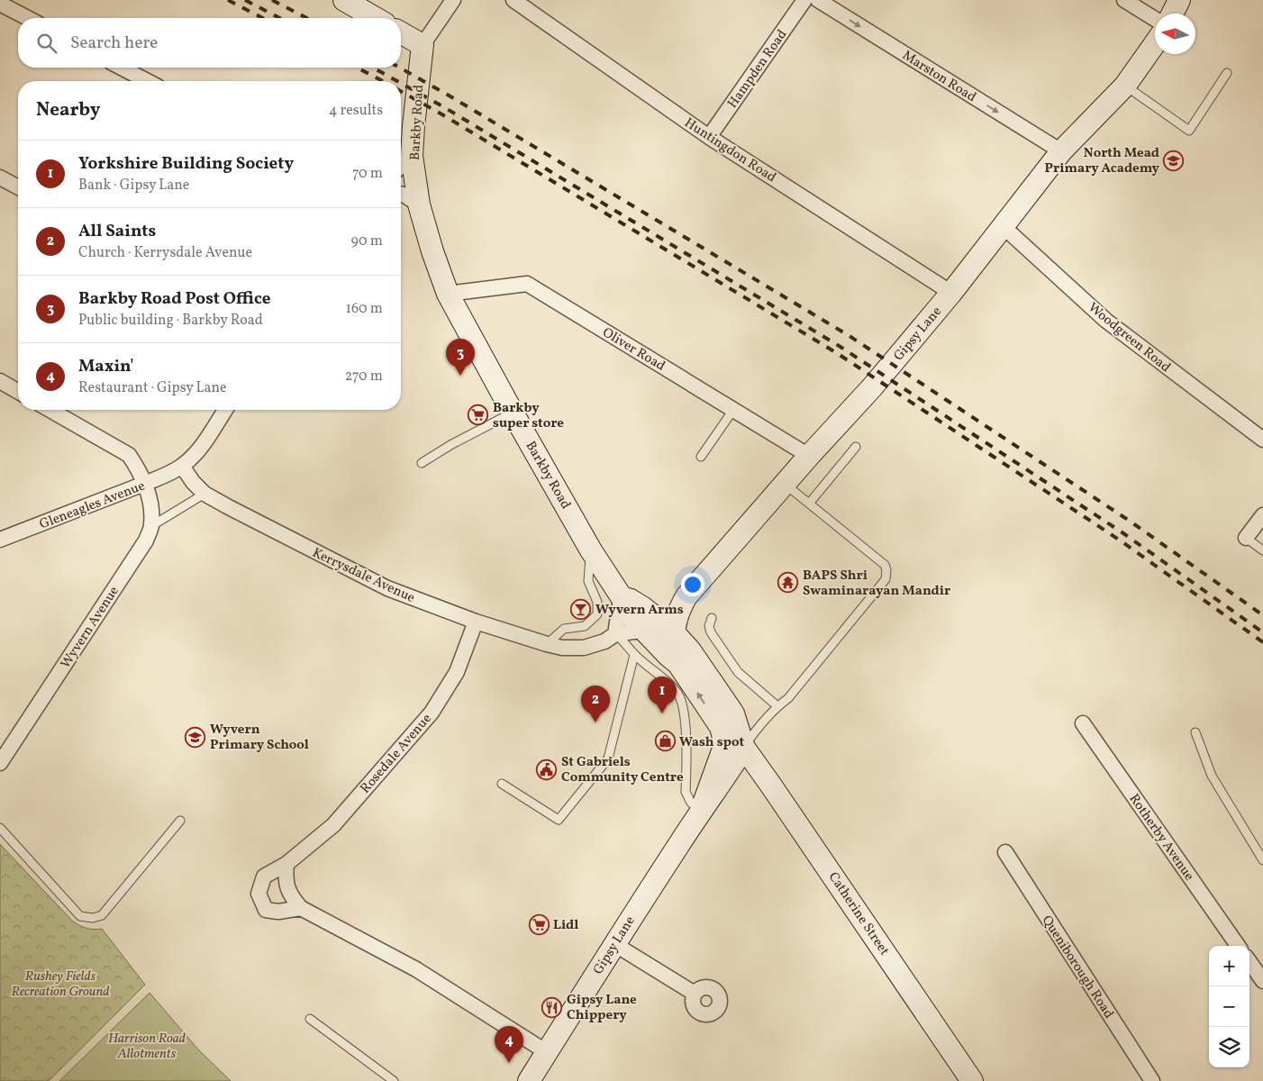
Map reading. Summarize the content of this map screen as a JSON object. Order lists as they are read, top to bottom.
{
  "streets": {
    "street": [
      "Hampden Road",
      "Marston Road",
      "Barkby Road",
      "Huntingdon Road",
      "Gipsy Lane",
      "Woodgreen Road",
      "Oliver Road",
      "Gleneagles Avenue",
      "Kerrysdale Avenue",
      "Wyvern Avenue",
      "Rosedale Avenue",
      "Rotherby Avenue",
      "Catherine Street",
      "Queniborough Road"
    ]
  },
  "crossings": [
    ["Hampden Road", "Huntingdon Road"],
    ["Marston Road", "Gipsy Lane"],
    ["Barkby Road", "Gipsy Lane"],
    ["Barkby Road", "Oliver Road"],
    ["Barkby Road", "Kerrysdale Avenue"],
    ["Huntingdon Road", "Gipsy Lane"],
    ["Gipsy Lane", "Woodgreen Road"],
    ["Gipsy Lane", "Oliver Road"],
    ["Gipsy Lane", "Kerrysdale Avenue"],
    ["Gipsy Lane", "Catherine Street"],
    ["Gleneagles Avenue", "Kerrysdale Avenue"],
    ["Gleneagles Avenue", "Wyvern Avenue"],
    ["Kerrysdale Avenue", "Rosedale Avenue"]
  ],
  "one_way": ["Marston Road"],
  "parks": ["Rushey Fields Recreation Ground", "Harrison Road Allotments"],
  "places": {
    "school or university": ["North Mead Primary Academy", "Wyvern Primary School"],
    "supermarket": ["Barkby super store", "Lidl"],
    "temple": ["BAPS Shri Swaminarayan Mandir"],
    "bar": ["Wyvern Arms"],
    "shop": ["Wash spot"],
    "public building": ["St Gabriels Community Centre"],
    "restaurant": ["Gipsy Lane Chippery"]
  },
  "north": "left",
  "page": {
    "search": "Search here",
    "heading": ["Nearby", "4 results"],
    "list": [
      {
        "mark": "1",
        "name": "Yorkshire Building Society",
        "note": "Bank · Gipsy Lane",
        "value": "70 m"
      },
      {
        "mark": "2",
        "name": "All Saints",
        "note": "Church · Kerrysdale Avenue",
        "value": "90 m"
      },
      {
        "mark": "3",
        "name": "Barkby Road Post Office",
        "note": "Public building · Barkby Road",
        "value": "160 m"
      },
      {
        "mark": "4",
        "name": "Maxin'",
        "note": "Restaurant · Gipsy Lane",
        "value": "270 m"
      }
    ],
    "pins": [
      "3",
      "1",
      "2",
      "4"
    ],
    "map_buttons": ["+", "−"]
  }
}
